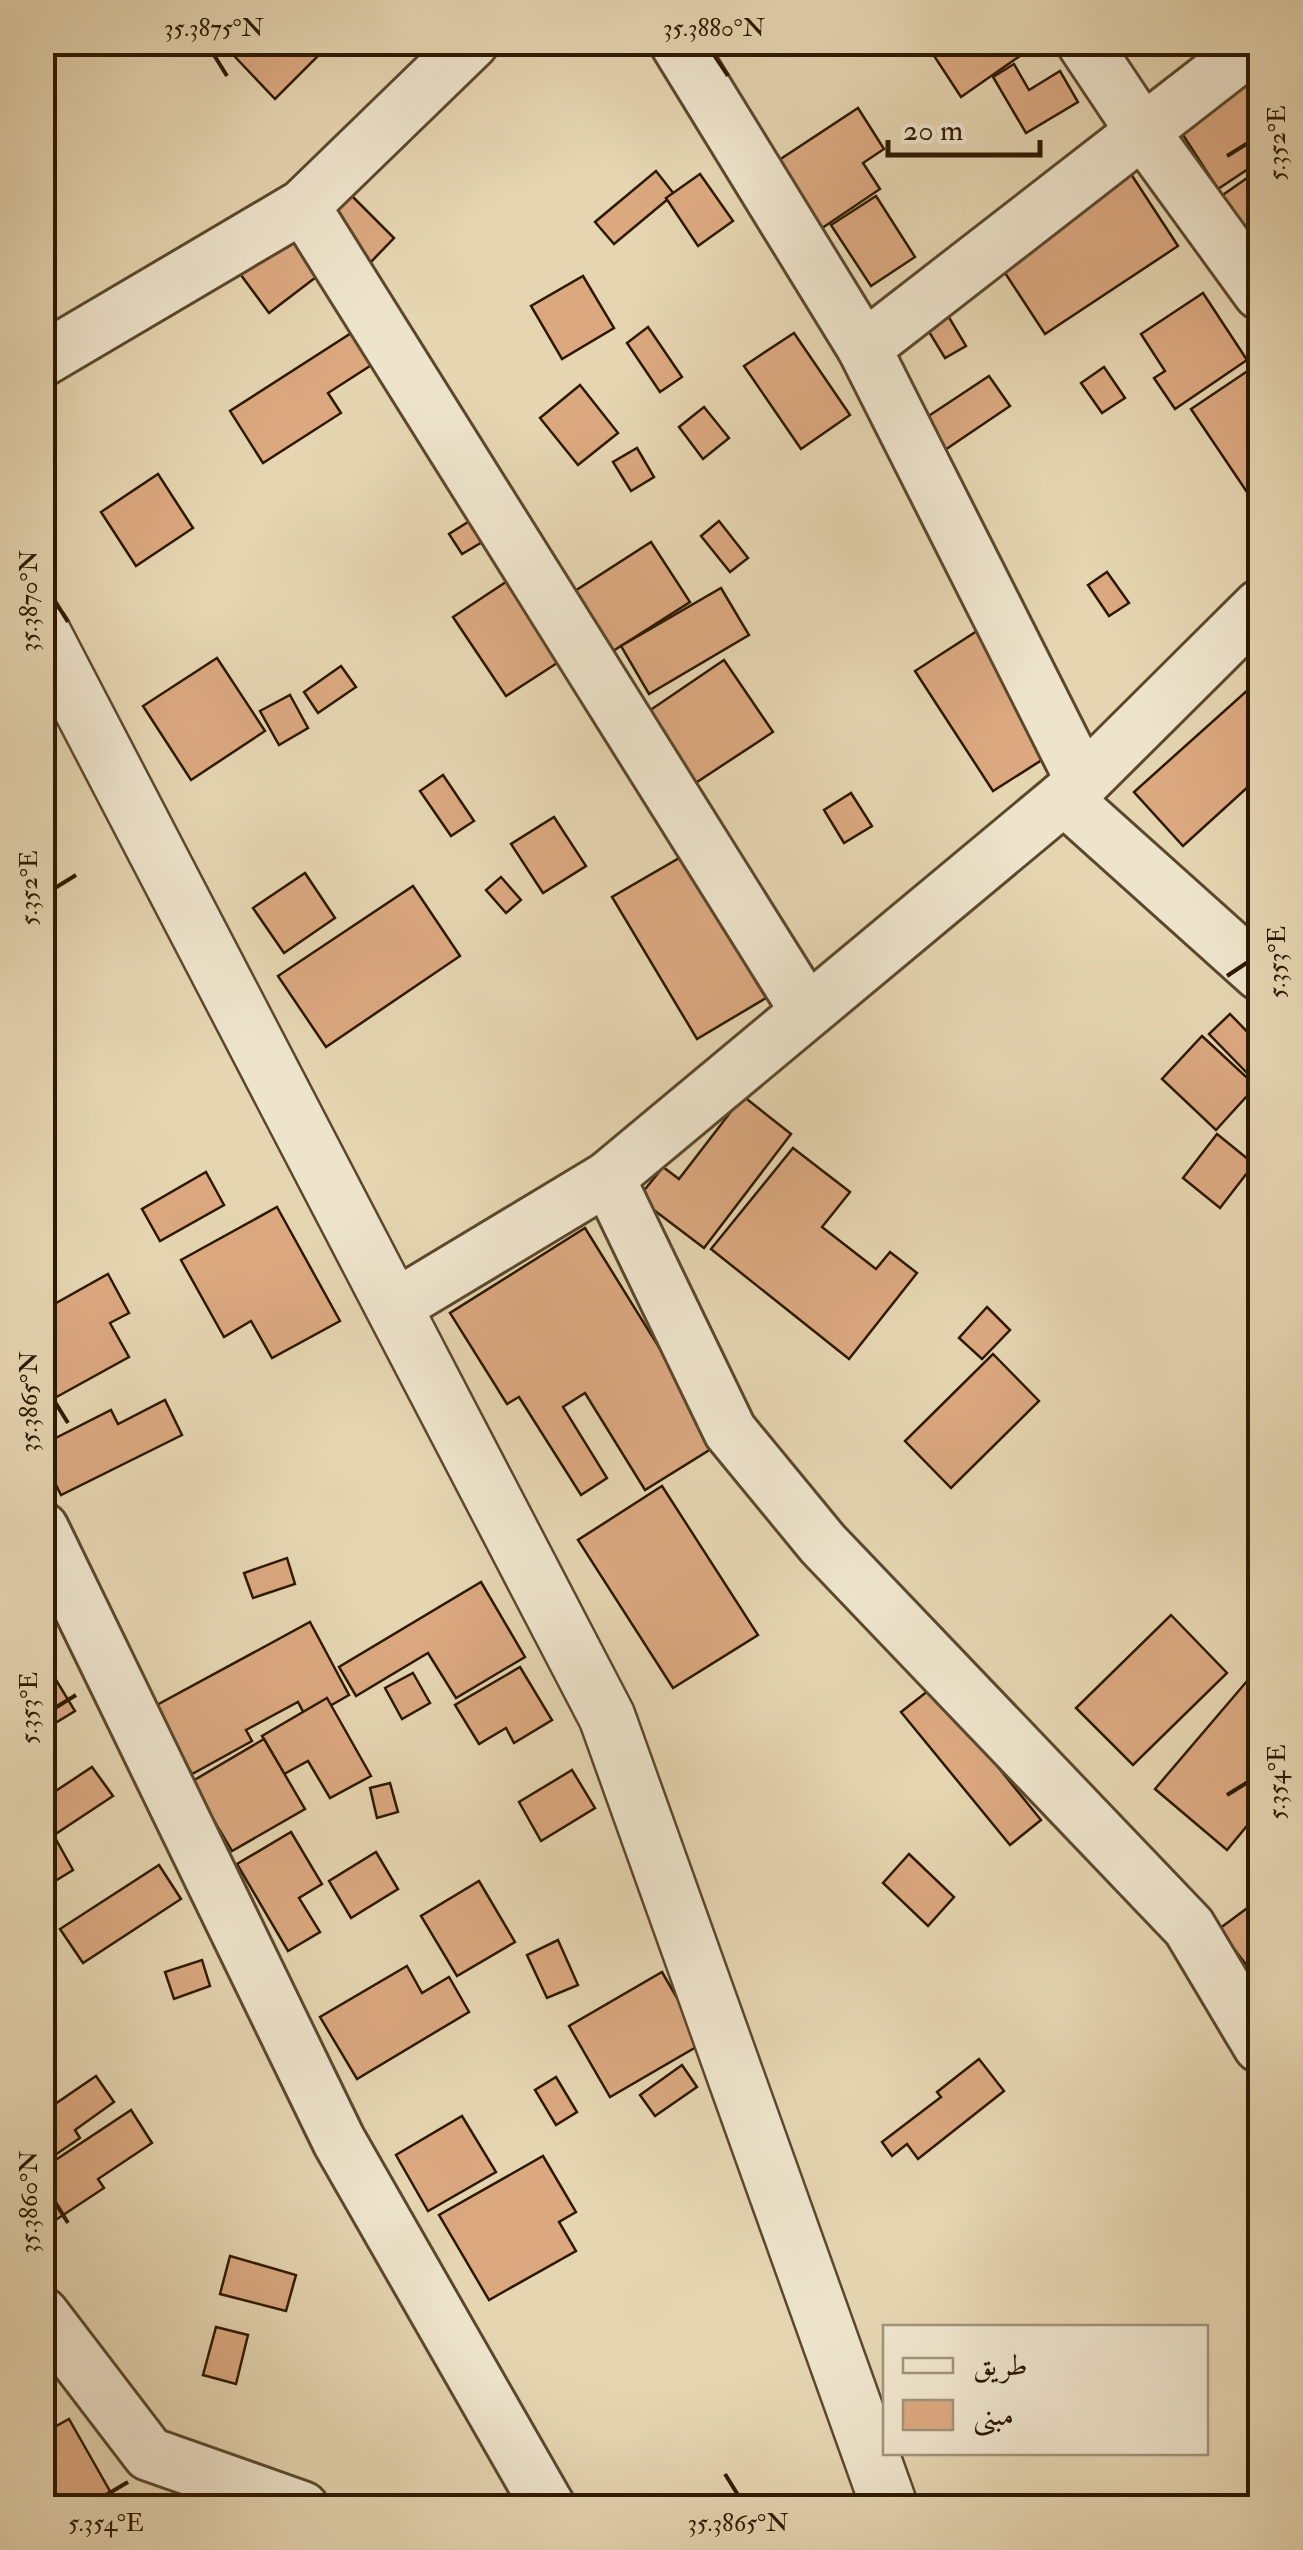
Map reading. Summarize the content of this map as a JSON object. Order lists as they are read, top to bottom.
{
  "legend": ["طريق", "مبنى"],
  "scale_bar": "20 m",
  "coordinates": [
    "35.3875°N",
    "35.3880°N",
    "5.352°E",
    "35.3870°N",
    "5.353°E",
    "35.3865°N",
    "5.354°E",
    "35.3860°N"
  ]
}
